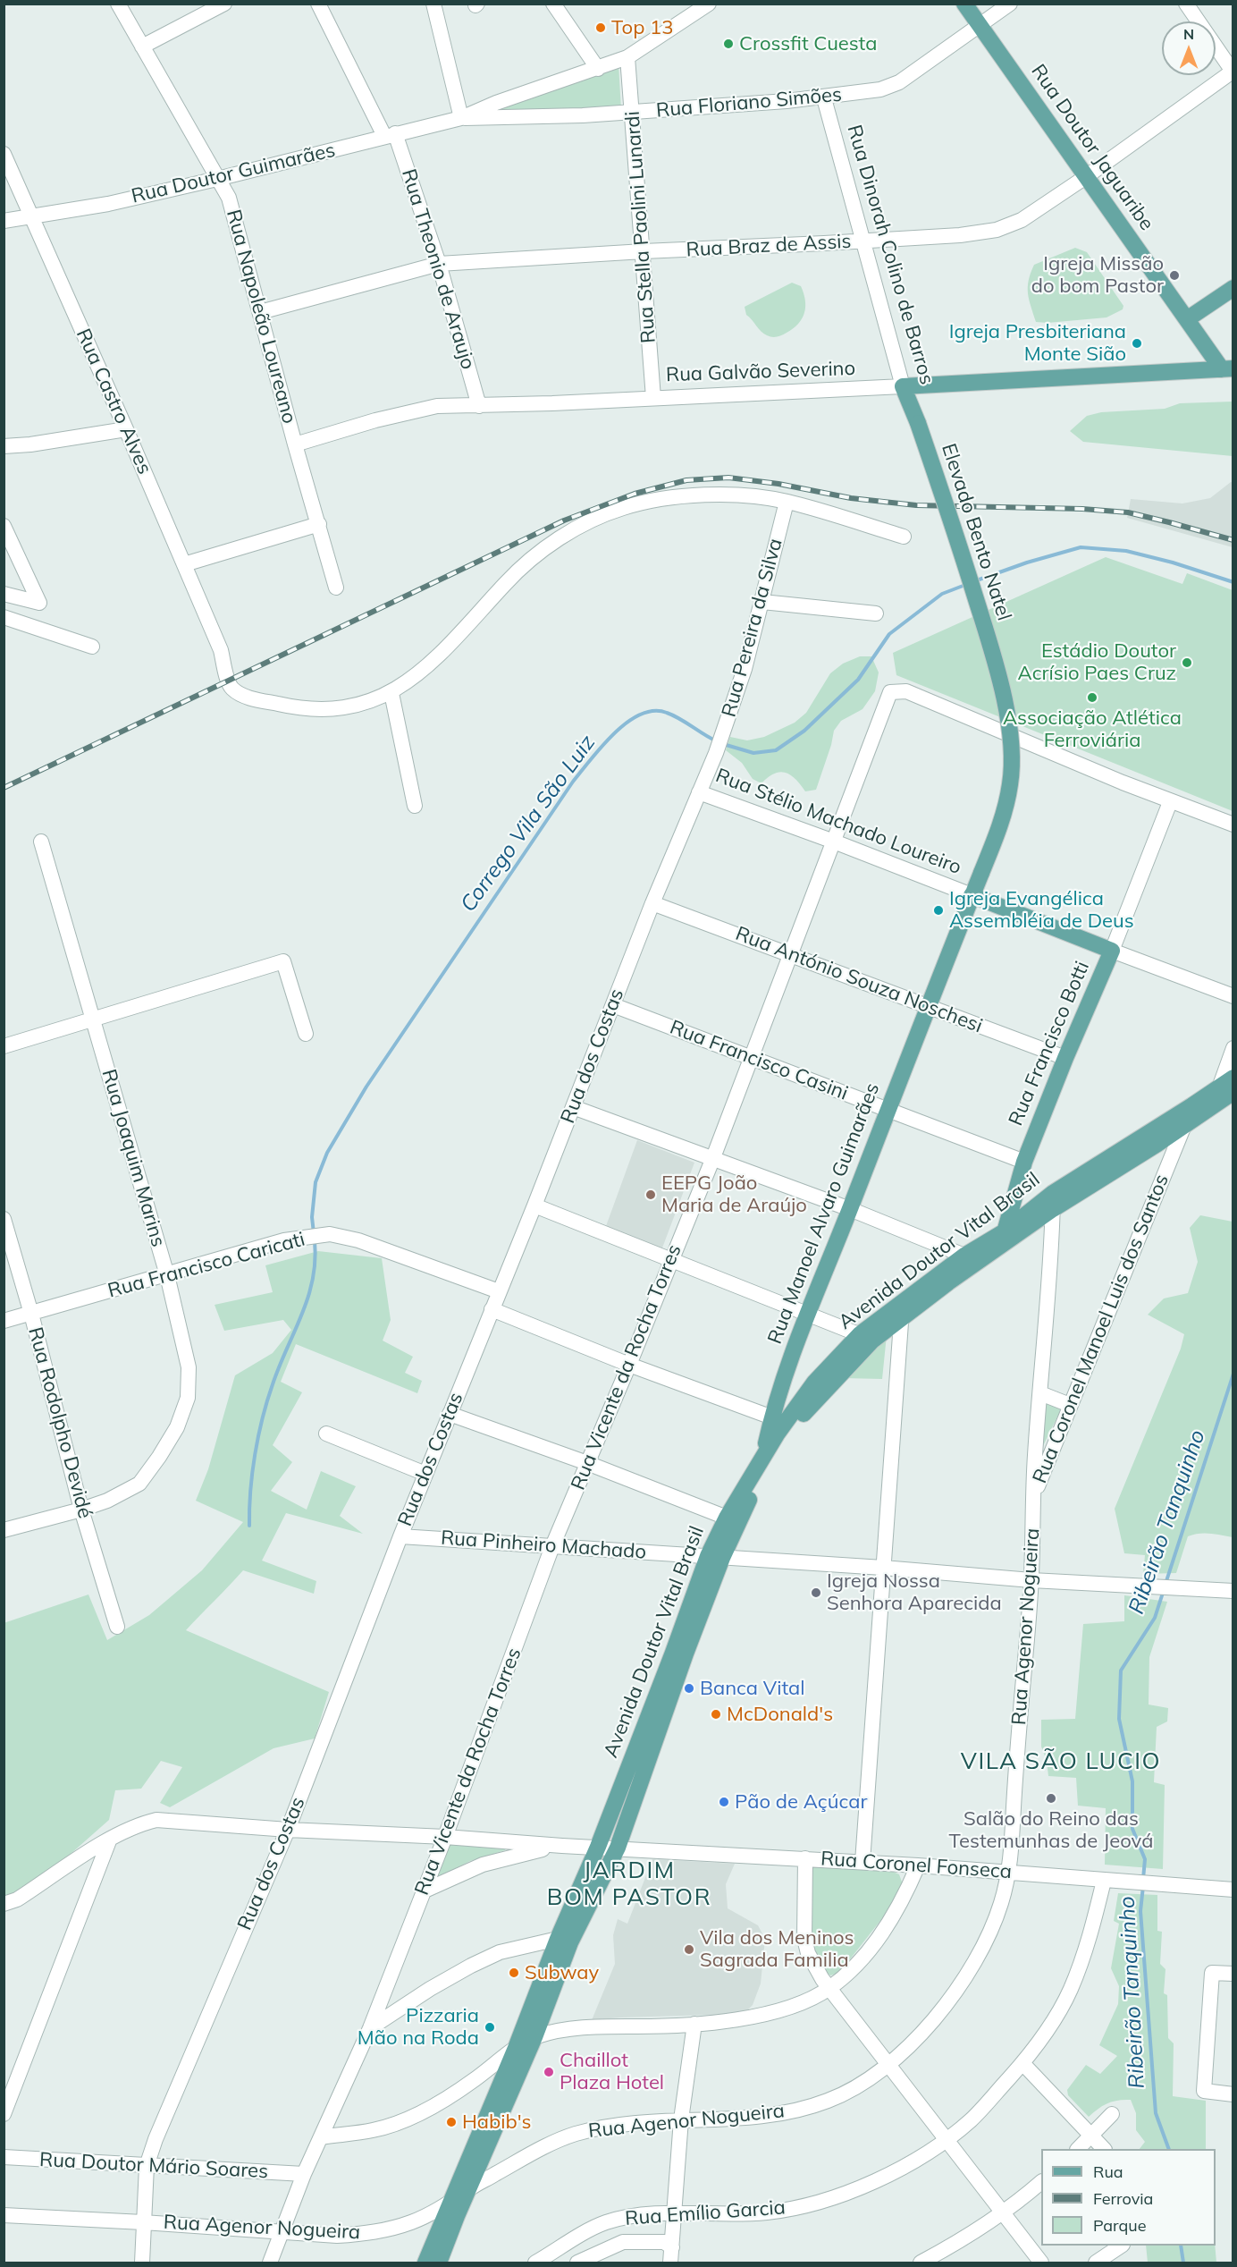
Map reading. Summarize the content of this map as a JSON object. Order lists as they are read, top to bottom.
{
  "streets": {
    "main road": [
      "Rua Doutor Jaguaribe",
      "Rua Dinorah Colino de Barros",
      "Rua Galvão Severino",
      "Elevado Bento Natel",
      "Rua Stélio Machado Loureiro",
      "Rua Francisco Botti",
      "Rua Manoel Alvaro Guimarães",
      "Avenida Doutor Vital Brasil"
    ],
    "street": [
      "Rua Floriano Simões",
      "Rua Doutor Guimarães",
      "Rua Stella Paolini Lunardi",
      "Rua Braz de Assis",
      "Rua Theonio de Araujo",
      "Rua Napoleão Loureano",
      "Rua Castro Alves",
      "Rua Pereira da Silva",
      "Rua António Souza Noschesi",
      "Rua dos Costas",
      "Rua Francisco Casini",
      "Rua Joaquim Marins",
      "Rua Francisco Caricati",
      "Rua Coronel Manoel Luis dos Santos",
      "Rua Vicente da Rocha Torres",
      "Rua Rodolpho Devidé",
      "Rua Pinheiro Machado",
      "Rua Agenor Nogueira",
      "Rua Coronel Fonseca",
      "Rua Doutor Mário Soares",
      "Rua Emílio Garcia"
    ]
  },
  "crossings": [
    ["Rua Floriano Simões", "Rua Doutor Jaguaribe"],
    ["Rua Floriano Simões", "Rua Doutor Guimarães"],
    ["Rua Floriano Simões", "Rua Stella Paolini Lunardi"],
    ["Rua Floriano Simões", "Rua Dinorah Colino de Barros"],
    ["Rua Doutor Jaguaribe", "Rua Braz de Assis"],
    ["Rua Doutor Jaguaribe", "Rua Galvão Severino"],
    ["Rua Doutor Guimarães", "Rua Theonio de Araujo"],
    ["Rua Doutor Guimarães", "Rua Napoleão Loureano"],
    ["Rua Doutor Guimarães", "Rua Castro Alves"],
    ["Rua Stella Paolini Lunardi", "Rua Braz de Assis"],
    ["Rua Stella Paolini Lunardi", "Rua Galvão Severino"],
    ["Rua Braz de Assis", "Rua Dinorah Colino de Barros"],
    ["Rua Braz de Assis", "Rua Theonio de Araujo"],
    ["Rua Braz de Assis", "Rua Napoleão Loureano"],
    ["Rua Dinorah Colino de Barros", "Rua Galvão Severino"],
    ["Rua Dinorah Colino de Barros", "Elevado Bento Natel"],
    ["Rua Theonio de Araujo", "Rua Galvão Severino"],
    ["Rua Napoleão Loureano", "Rua Galvão Severino"],
    ["Rua Castro Alves", "Rua Pereira da Silva"],
    ["Elevado Bento Natel", "Rua Manoel Alvaro Guimarães"],
    ["Rua Pereira da Silva", "Rua dos Costas"],
    ["Rua Stélio Machado Loureiro", "Rua Francisco Botti"],
    ["Rua Stélio Machado Loureiro", "Rua dos Costas"],
    ["Rua Stélio Machado Loureiro", "Rua Manoel Alvaro Guimarães"],
    ["Rua Stélio Machado Loureiro", "Rua Vicente da Rocha Torres"],
    ["Rua António Souza Noschesi", "Rua Francisco Botti"],
    ["Rua António Souza Noschesi", "Rua dos Costas"],
    ["Rua António Souza Noschesi", "Rua Manoel Alvaro Guimarães"],
    ["Rua António Souza Noschesi", "Rua Vicente da Rocha Torres"],
    ["Rua Francisco Botti", "Rua Francisco Casini"],
    ["Rua Francisco Botti", "Avenida Doutor Vital Brasil"],
    ["Rua Francisco Botti", "Rua Vicente da Rocha Torres"],
    ["Rua dos Costas", "Rua Francisco Casini"],
    ["Rua dos Costas", "Rua Francisco Caricati"],
    ["Rua dos Costas", "Rua Pinheiro Machado"],
    ["Rua dos Costas", "Rua Agenor Nogueira"],
    ["Rua dos Costas", "Rua Doutor Mário Soares"],
    ["Rua Francisco Casini", "Rua Manoel Alvaro Guimarães"],
    ["Rua Francisco Casini", "Rua Vicente da Rocha Torres"],
    ["Rua Joaquim Marins", "Rua Francisco Caricati"],
    ["Rua Joaquim Marins", "Rua Rodolpho Devidé"],
    ["Rua Manoel Alvaro Guimarães", "Avenida Doutor Vital Brasil"],
    ["Avenida Doutor Vital Brasil", "Rua Coronel Manoel Luis dos Santos"],
    ["Avenida Doutor Vital Brasil", "Rua Pinheiro Machado"],
    ["Avenida Doutor Vital Brasil", "Rua Agenor Nogueira"],
    ["Avenida Doutor Vital Brasil", "Rua Coronel Fonseca"],
    ["Rua Francisco Caricati", "Rua Rodolpho Devidé"],
    ["Rua Coronel Manoel Luis dos Santos", "Rua Agenor Nogueira"],
    ["Rua Vicente da Rocha Torres", "Rua Pinheiro Machado"],
    ["Rua Vicente da Rocha Torres", "Rua Agenor Nogueira"],
    ["Rua Vicente da Rocha Torres", "Rua Doutor Mário Soares"],
    ["Rua Pinheiro Machado", "Rua Agenor Nogueira"],
    ["Rua Agenor Nogueira", "Rua Coronel Fonseca"],
    ["Rua Coronel Fonseca", "Rua Emílio Garcia"]
  ],
  "districts": ["VILA SÃO LUCIO", "JARDIM BOM PASTOR"],
  "water": ["Corrego Vila São Luiz", "Ribeirão Tanquinho"],
  "places": [
    "Top 13",
    "Crossfit Cuesta",
    "Igreja Missão do bom Pastor",
    "Igreja Presbiteriana Monte Sião",
    "Estádio Doutor Acrísio Paes Cruz",
    "Associação Atlética Ferroviária",
    "Igreja Evangélica Assembléia de Deus",
    "EEPG João Maria de Araújo",
    "Igreja Nossa Senhora Aparecida",
    "Banca Vital",
    "McDonald's",
    "Salão do Reino das Testemunhas de Jeová",
    "Pão de Açúcar",
    "Vila dos Meninos Sagrada Familia",
    "Subway",
    "Pizzaria Mão na Roda",
    "Chaillot Plaza Hotel",
    "Habib's"
  ],
  "legend": ["Rua", "Ferrovia", "Parque"],
  "north": "top"
}
